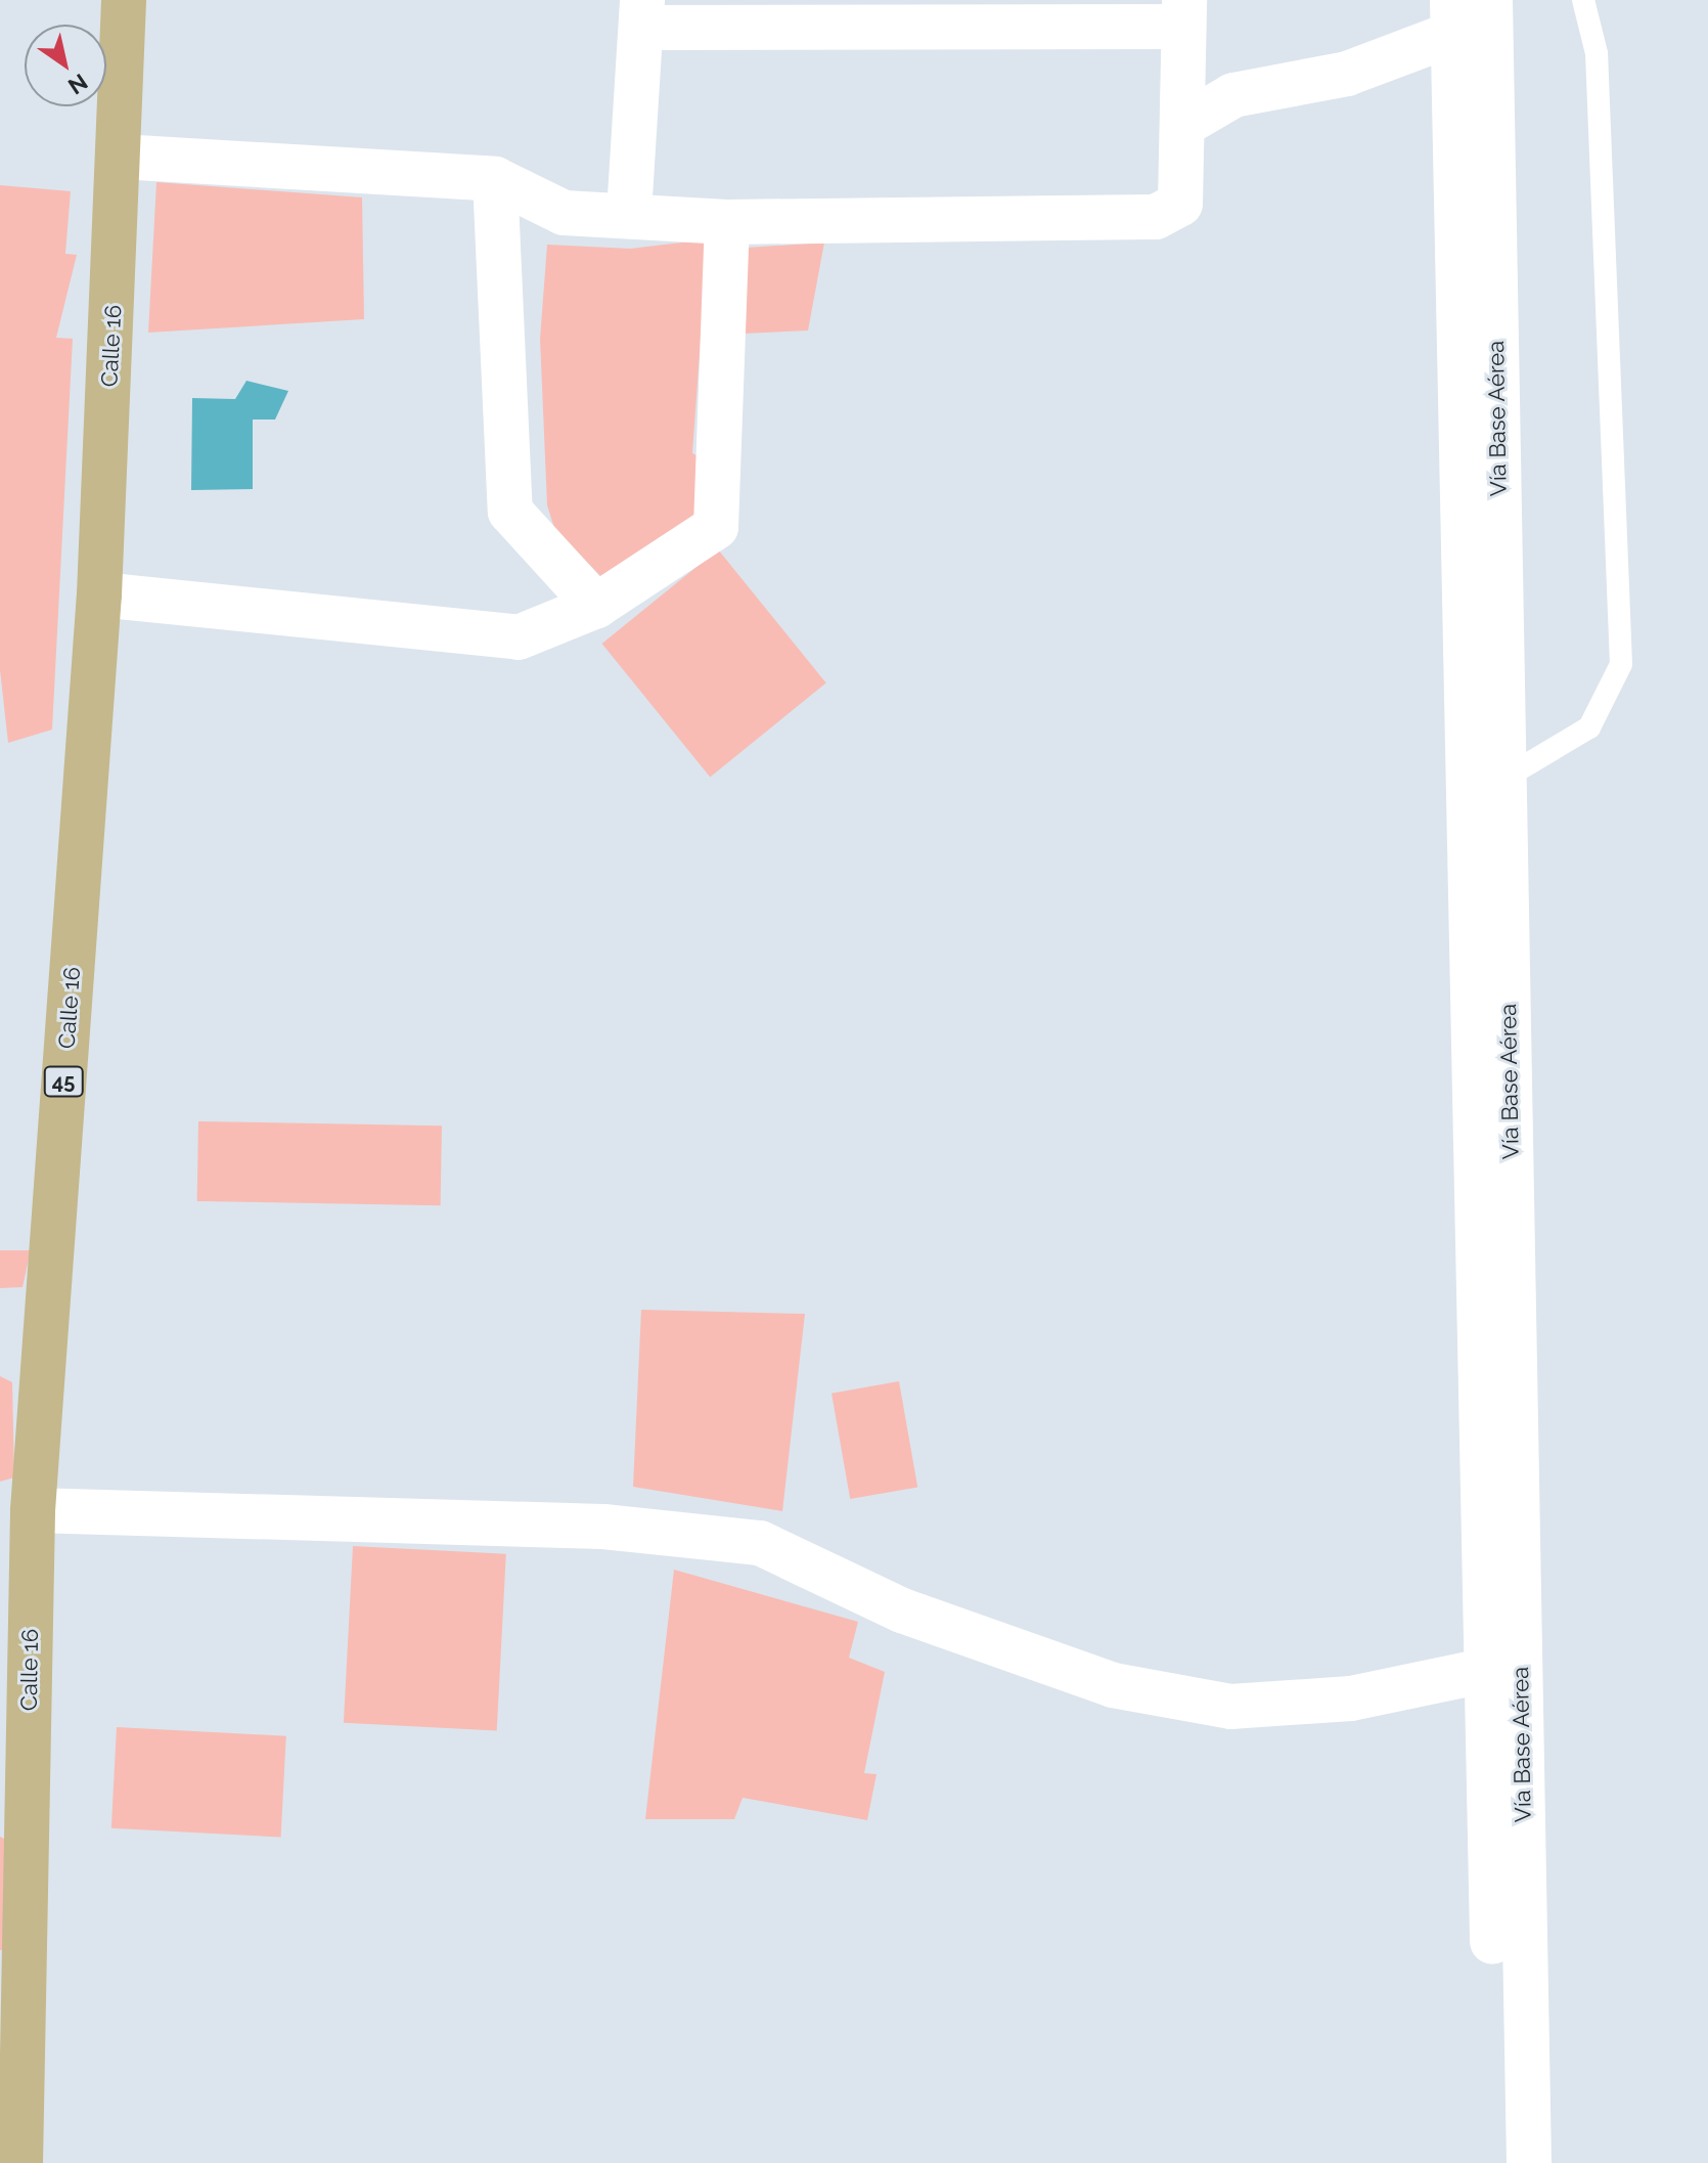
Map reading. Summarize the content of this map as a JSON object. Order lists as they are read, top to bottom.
{
  "streets": {
    "main road": ["Calle 16", "45"],
    "street": ["Vía Base Aérea"]
  },
  "north": "bottom right"
}
